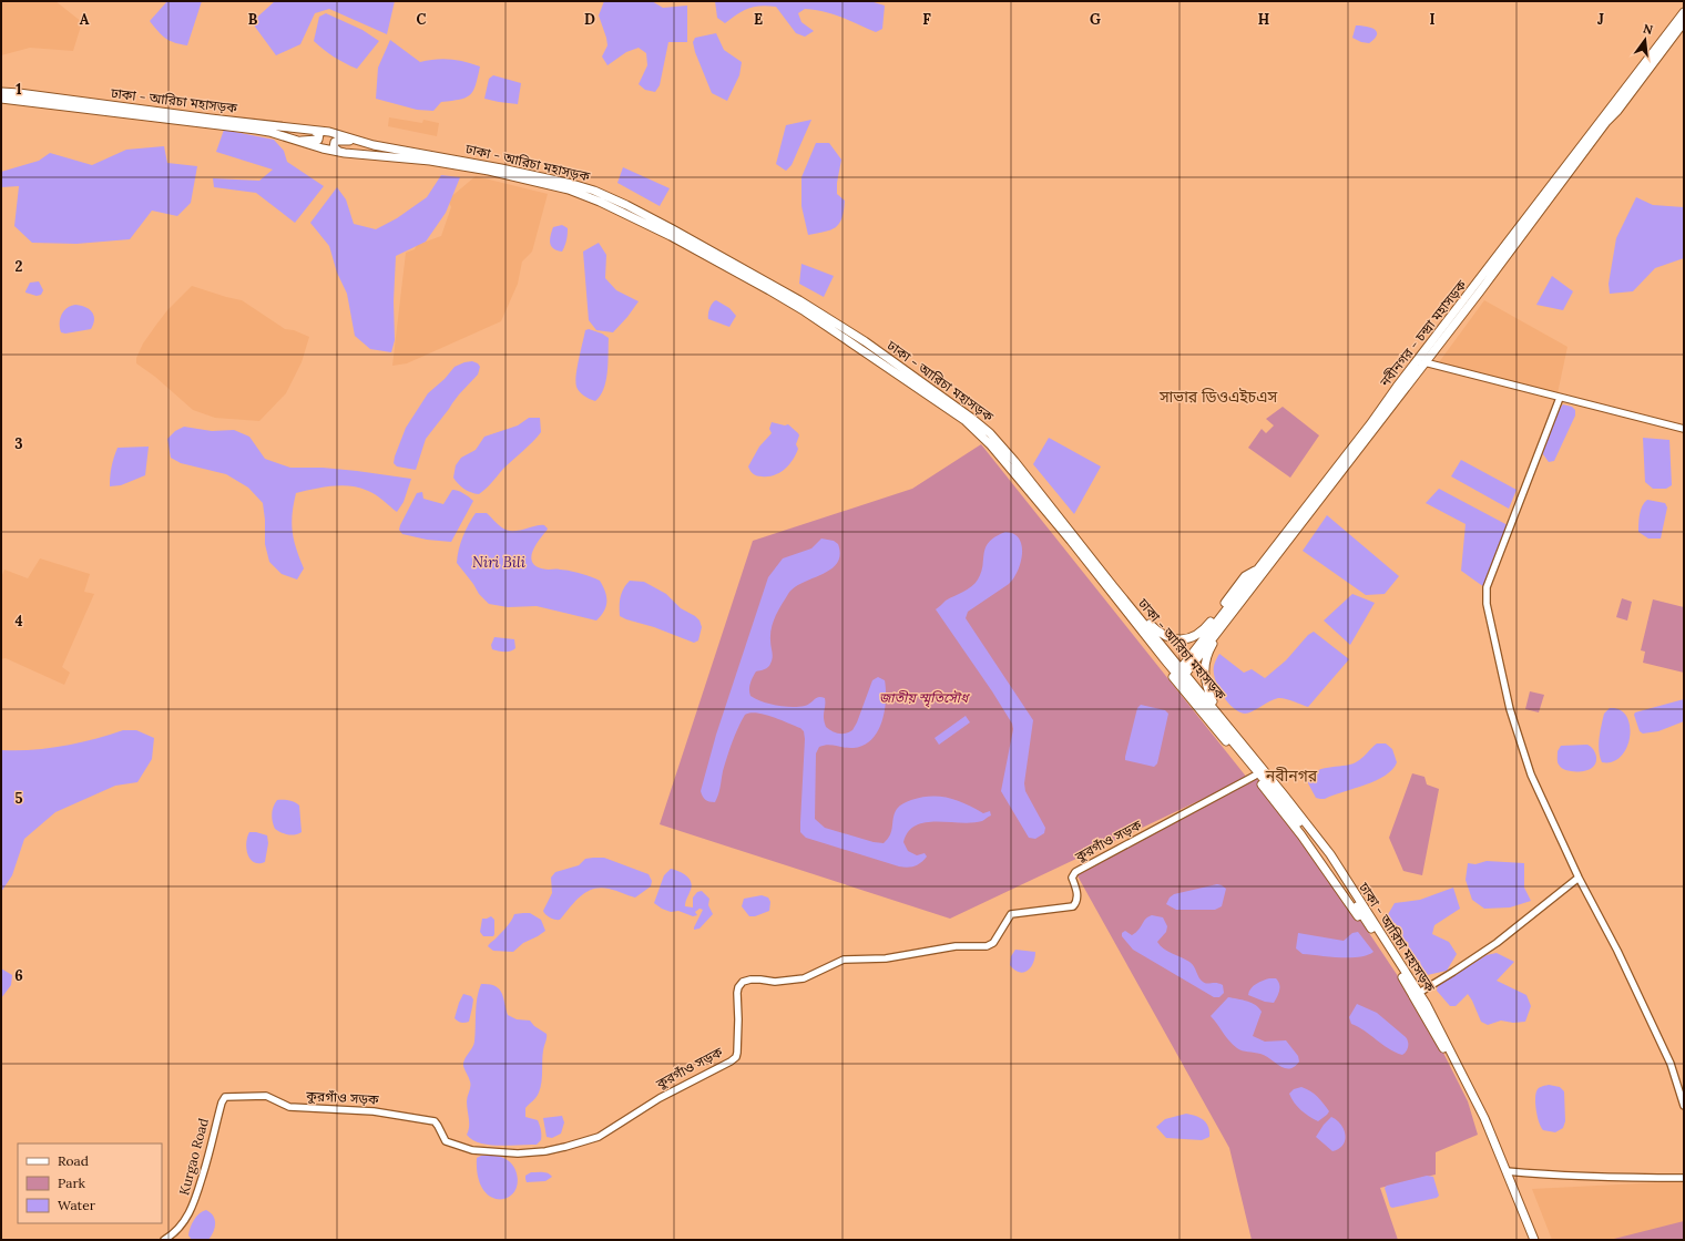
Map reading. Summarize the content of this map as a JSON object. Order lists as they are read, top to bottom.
{
  "streets": {
    "highway": ["ঢাকা - আরিচা মহাসড়ক", "নবীনগর - চন্দ্রা মহাসড়ক"],
    "street": ["কুরগাঁও সড়ক", "Kurgao Road"]
  },
  "crossings": [
    ["ঢাকা - আরিচা মহাসড়ক", "নবীনগর - চন্দ্রা মহাসড়ক"],
    ["কুরগাঁও সড়ক", "Kurgao Road"]
  ],
  "districts": ["সাভার ডিওএইচএস", "নবীনগর"],
  "water": ["Niri Bili"],
  "parks": ["জাতীয় স্মৃতিসৌধ"],
  "legend": ["Road", "Park", "Water"],
  "north": "top",
  "grid": {
    "columns": [
      "A",
      "B",
      "C",
      "D",
      "E",
      "F",
      "G",
      "H",
      "I",
      "J"
    ],
    "rows": [
      "1",
      "2",
      "3",
      "4",
      "5",
      "6"
    ]
  }
}
